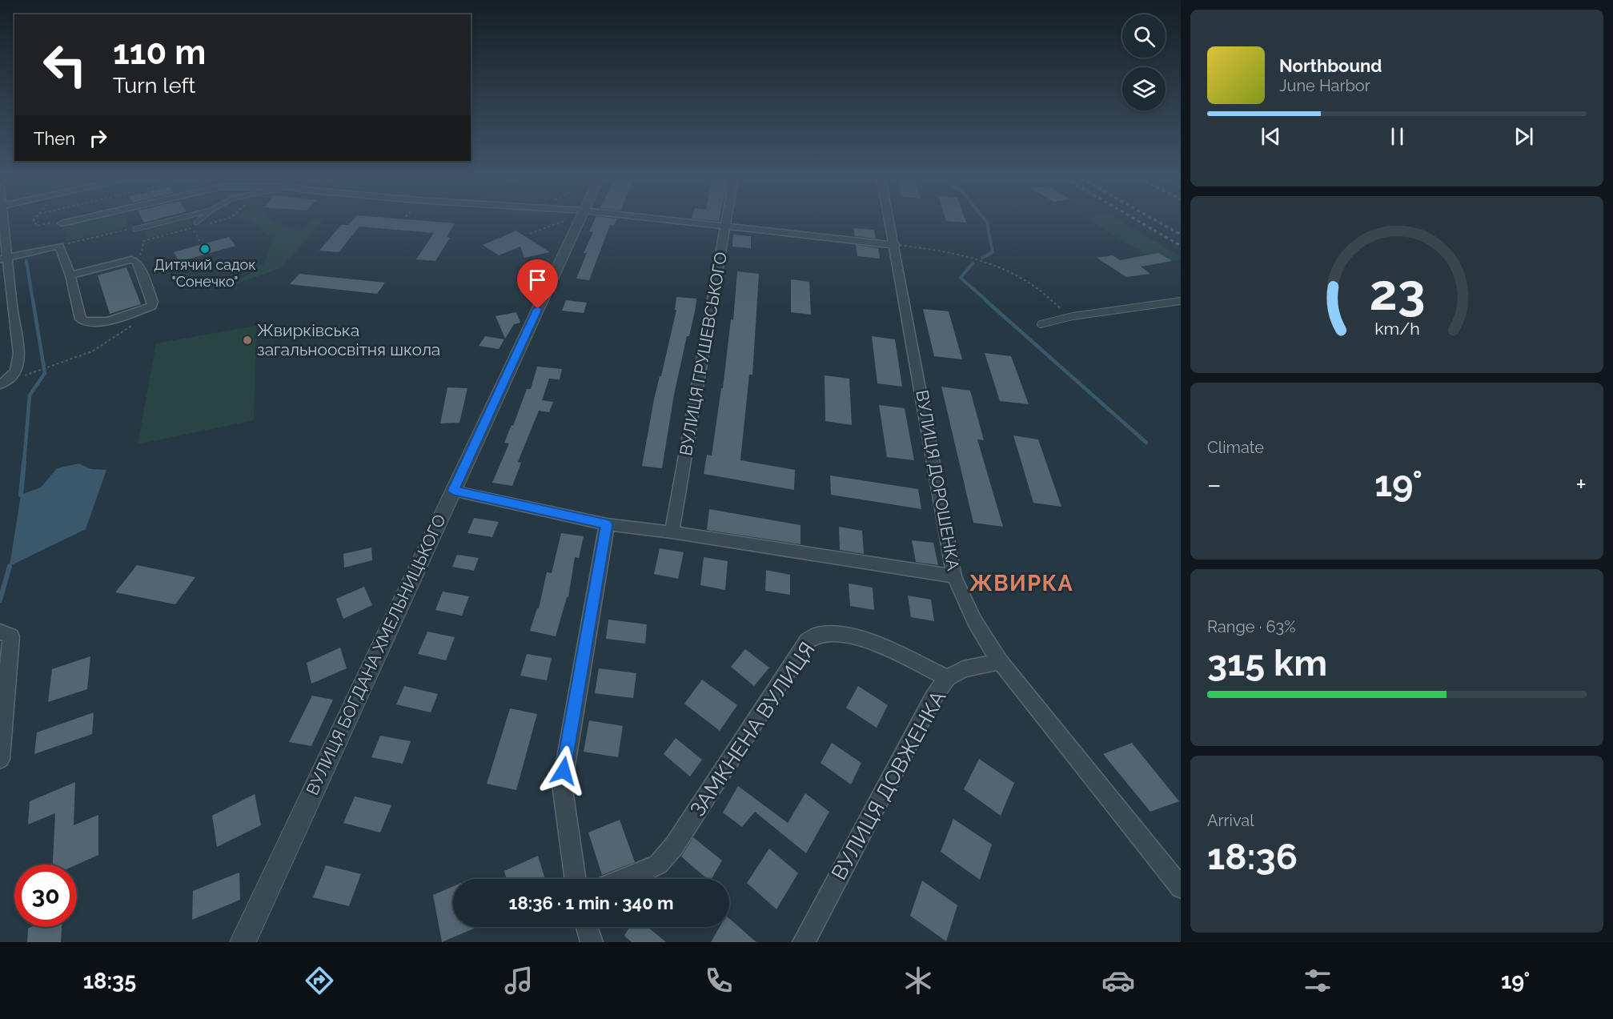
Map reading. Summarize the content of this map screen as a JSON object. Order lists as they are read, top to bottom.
{
  "streets": {
    "street": [
      "ВУЛИЦЯ ГРУШЕВСЬКОГО",
      "ВУЛИЦЯ ДОРОШЕНКА",
      "ВУЛИЦЯ БОГДАНА ХМЕЛЬНИЦЬКОГО",
      "ЗАМКНЕНА ВУЛИЦЯ",
      "ВУЛИЦЯ ДОВЖЕНКА"
    ]
  },
  "crossings": [
    ["ВУЛИЦЯ ДОРОШЕНКА", "ВУЛИЦЯ ДОВЖЕНКА"],
    ["ЗАМКНЕНА ВУЛИЦЯ", "ВУЛИЦЯ ДОВЖЕНКА"]
  ],
  "districts": ["ЖВИРКА"],
  "places": ["Дитячий садок \"Сонечко\"", "Жвирківська загальноосвітня школа"],
  "page": {
    "turn": ["110 m", "Turn left"],
    "song": ["Northbound", "June Harbor"],
    "then": "Then",
    "tile": [
      "Climate",
      ["Range · 63%", "315 km"],
      ["Arrival", "18:36"]
    ],
    "heat": ["−", "19°", "+"],
    "limit": "30",
    "trip": "18:36 · 1 min · 340 m",
    "tabs": ["18:35", "19°"],
    "gauge": ["23", "km/h"]
  }
}
